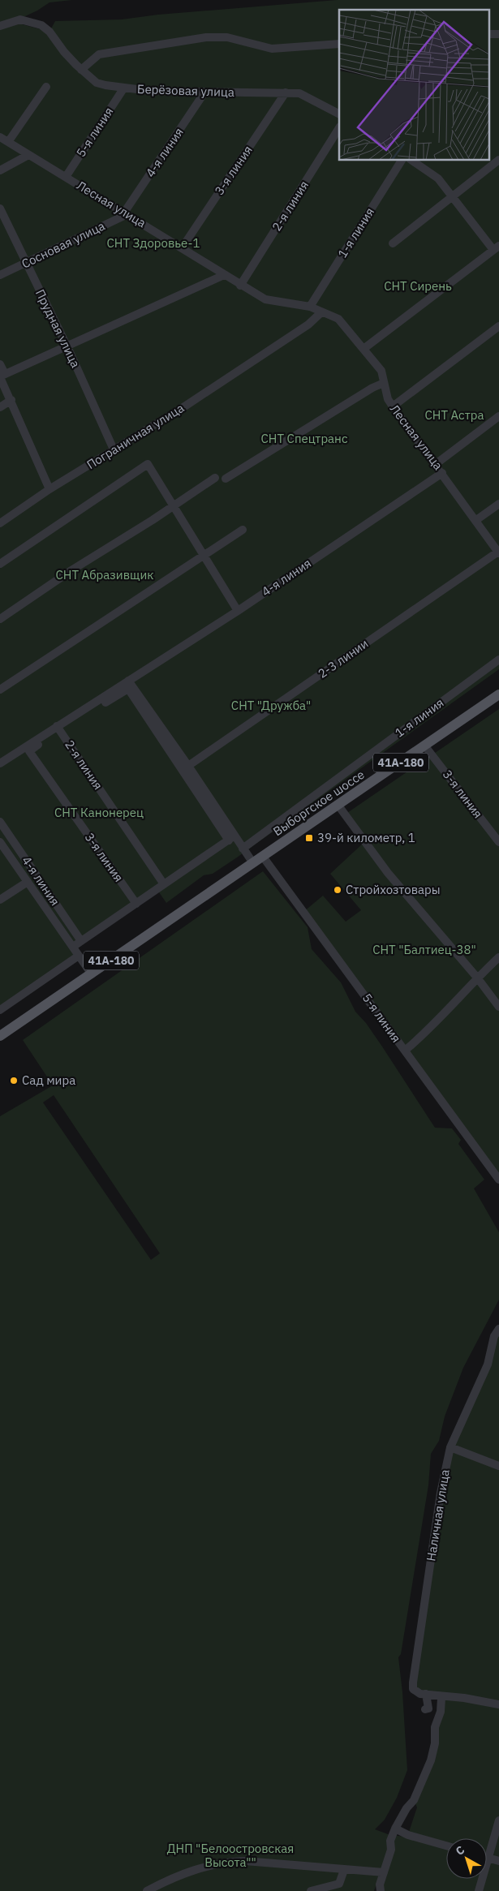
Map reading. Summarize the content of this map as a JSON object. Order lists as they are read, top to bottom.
{
  "streets": {
    "main road": ["41А-180", "Выборгское шоссе"],
    "street": [
      "Берёзовая улица",
      "5-я линия",
      "4-я линия",
      "3-я линия",
      "Лесная улица",
      "2-я линия",
      "1-я линия",
      "Сосновая улица",
      "Прудная улица",
      "Пограничная улица",
      "2-3 линии",
      "Наличная улица"
    ]
  },
  "crossings": [
    ["Берёзовая улица", "5-я линия"],
    ["Берёзовая улица", "4-я линия"],
    ["Берёзовая улица", "3-я линия"],
    ["5-я линия", "Лесная улица"],
    ["5-я линия", "Выборгское шоссе"],
    ["4-я линия", "3-я линия"],
    ["4-я линия", "Лесная улица"],
    ["4-я линия", "2-я линия"],
    ["4-я линия", "Сосновая улица"],
    ["3-я линия", "Лесная улица"],
    ["3-я линия", "2-я линия"],
    ["3-я линия", "Выборгское шоссе"],
    ["Лесная улица", "2-я линия"],
    ["Лесная улица", "1-я линия"],
    ["Лесная улица", "Сосновая улица"],
    ["Лесная улица", "Пограничная улица"],
    ["Лесная улица", "2-3 линии"],
    ["Сосновая улица", "Прудная улица"],
    ["Прудная улица", "Пограничная улица"],
    ["41А-180", "Выборгское шоссе"]
  ],
  "parks": [
    "СНТ Здоровье-1",
    "СНТ Сирень",
    "СНТ Астра",
    "СНТ Спецтранс",
    "СНТ Абразивщик",
    "СНТ \"Дружба\"",
    "СНТ Канонерец",
    "СНТ \"Балтиец-38\"",
    "ДНП \"Белоостровская Высота\"\""
  ],
  "places": {
    "transit": ["39-й километр, 1"],
    "other": ["Стройхозтовары", "Сад мира"]
  },
  "north": "top left"
}
